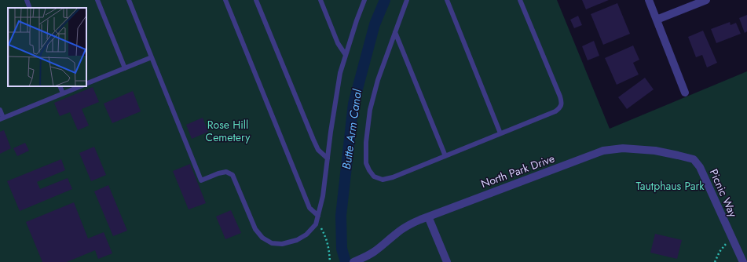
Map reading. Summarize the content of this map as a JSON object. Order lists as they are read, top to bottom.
{
  "streets": {
    "street": ["North Park Drive", "Picnic Way"]
  },
  "crossings": [
    ["North Park Drive", "Picnic Way"]
  ],
  "water": ["Butte Arm Canal"],
  "parks": ["Rose Hill Cemetery", "Tautphaus Park"]
}
